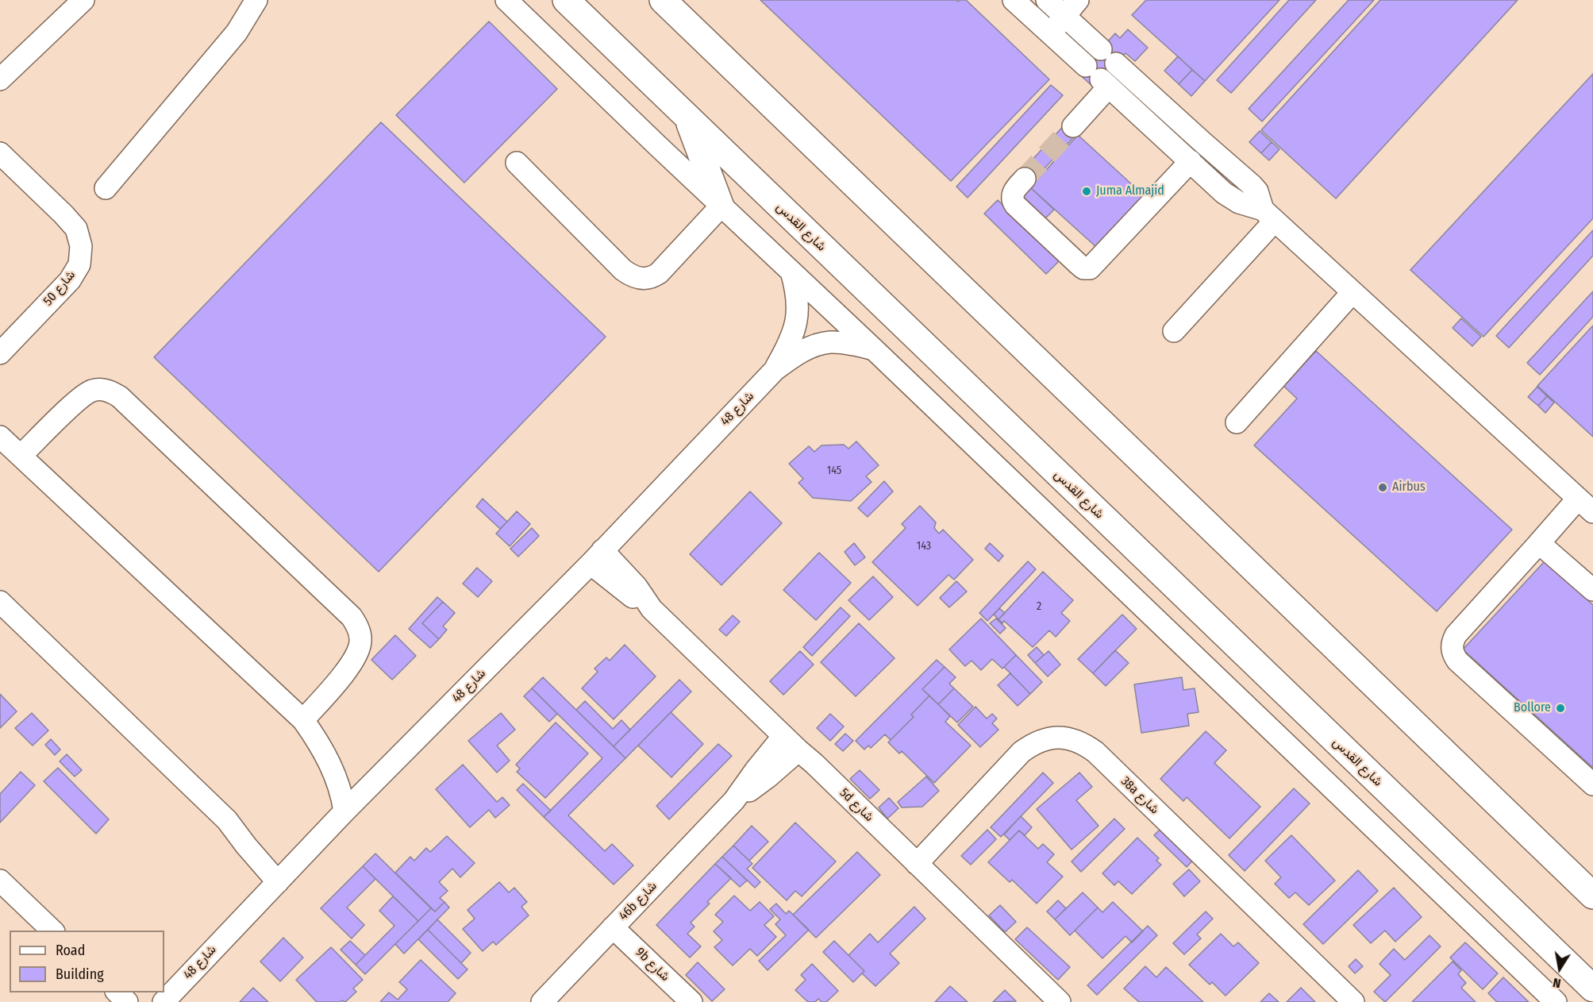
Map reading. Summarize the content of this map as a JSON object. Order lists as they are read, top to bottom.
{
  "streets": {
    "main road": ["شارع القدس"],
    "street": [
      "شارع 50",
      "شارع 48",
      "38a شارع",
      "5d شارع",
      "46b شارع",
      "9b شارع"
    ]
  },
  "crossings": [
    ["شارع 48", "5d شارع"],
    ["38a شارع", "5d شارع"],
    ["5d شارع", "46b شارع"],
    ["46b شارع", "9b شارع"]
  ],
  "places": ["Juma Almajid", "Airbus", "Bollore"],
  "house_numbers": ["145", "143", "2"],
  "legend": ["Road", "Building"],
  "north": "bottom"
}
